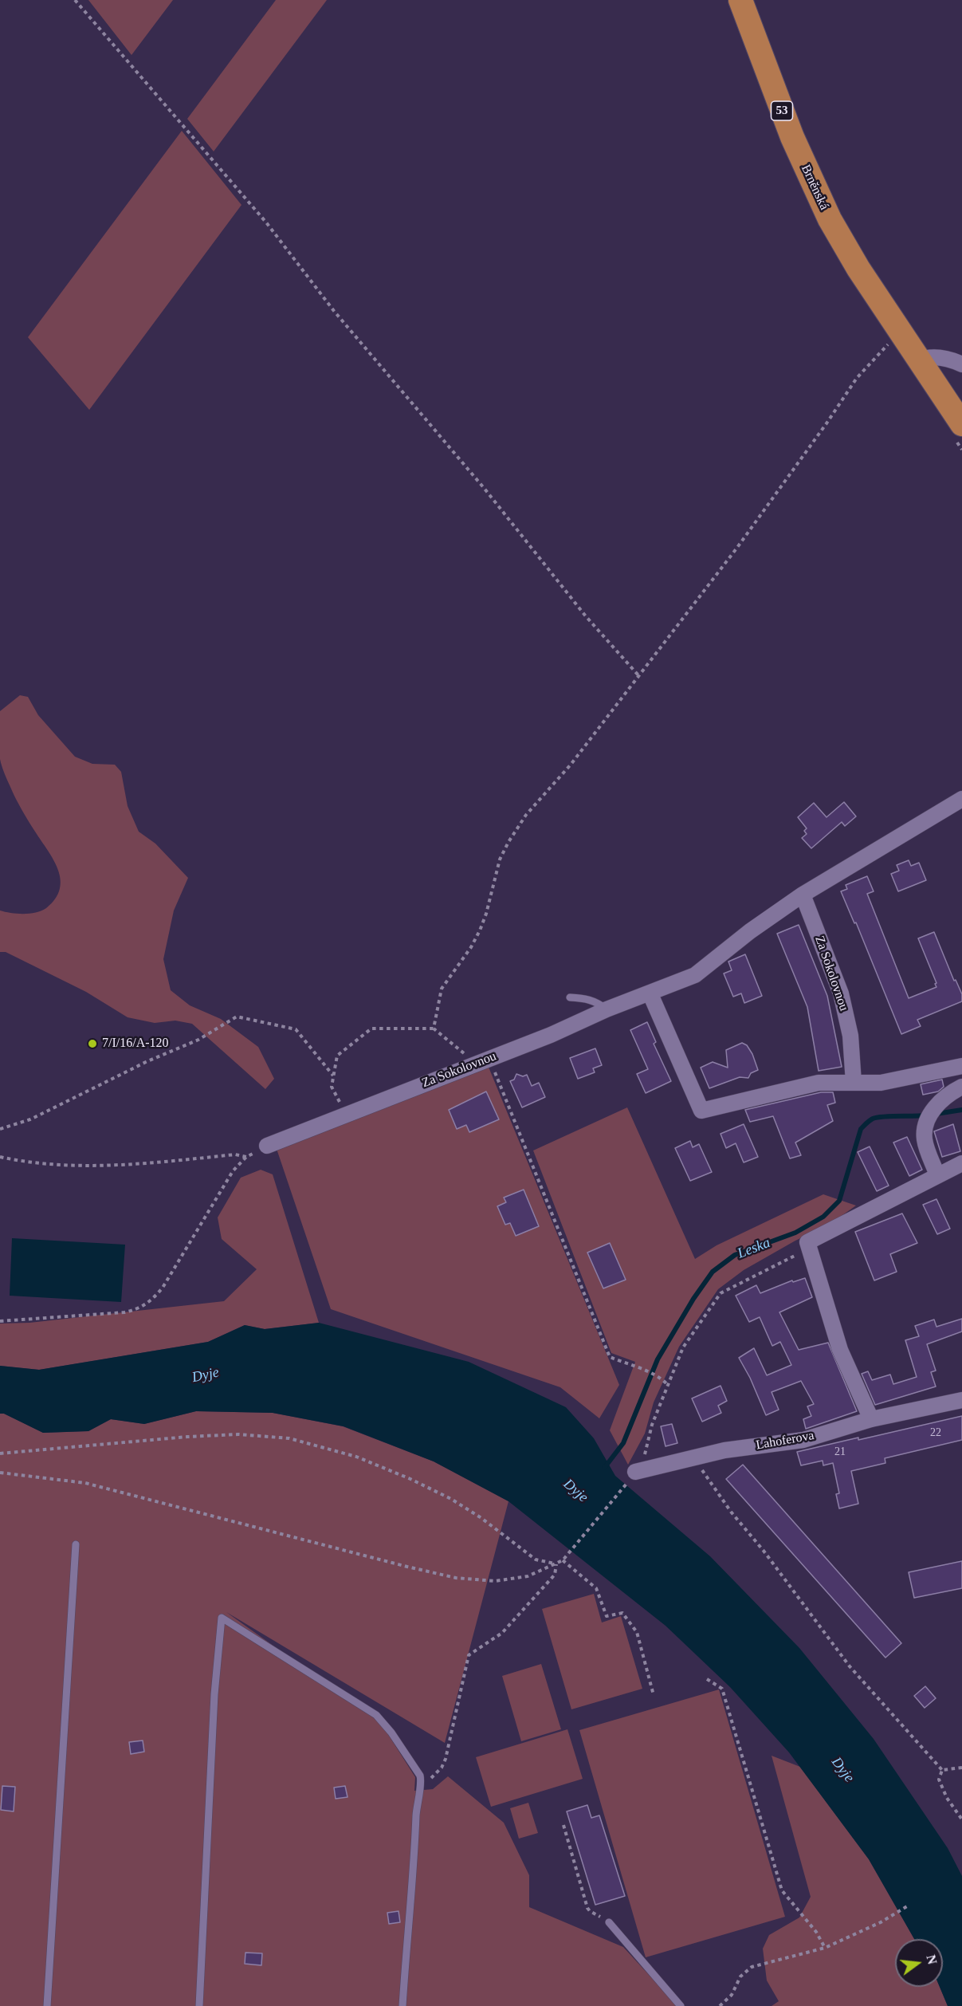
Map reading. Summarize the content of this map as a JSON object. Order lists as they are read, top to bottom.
{
  "streets": {
    "main road": ["53", "Brněnská"],
    "street": ["Za Sokolovnou", "Lahoferova"]
  },
  "water": ["Leska", "Dyje"],
  "places": ["7/I/16/A-120"],
  "house_numbers": ["22", "21"],
  "north": "right"
}
